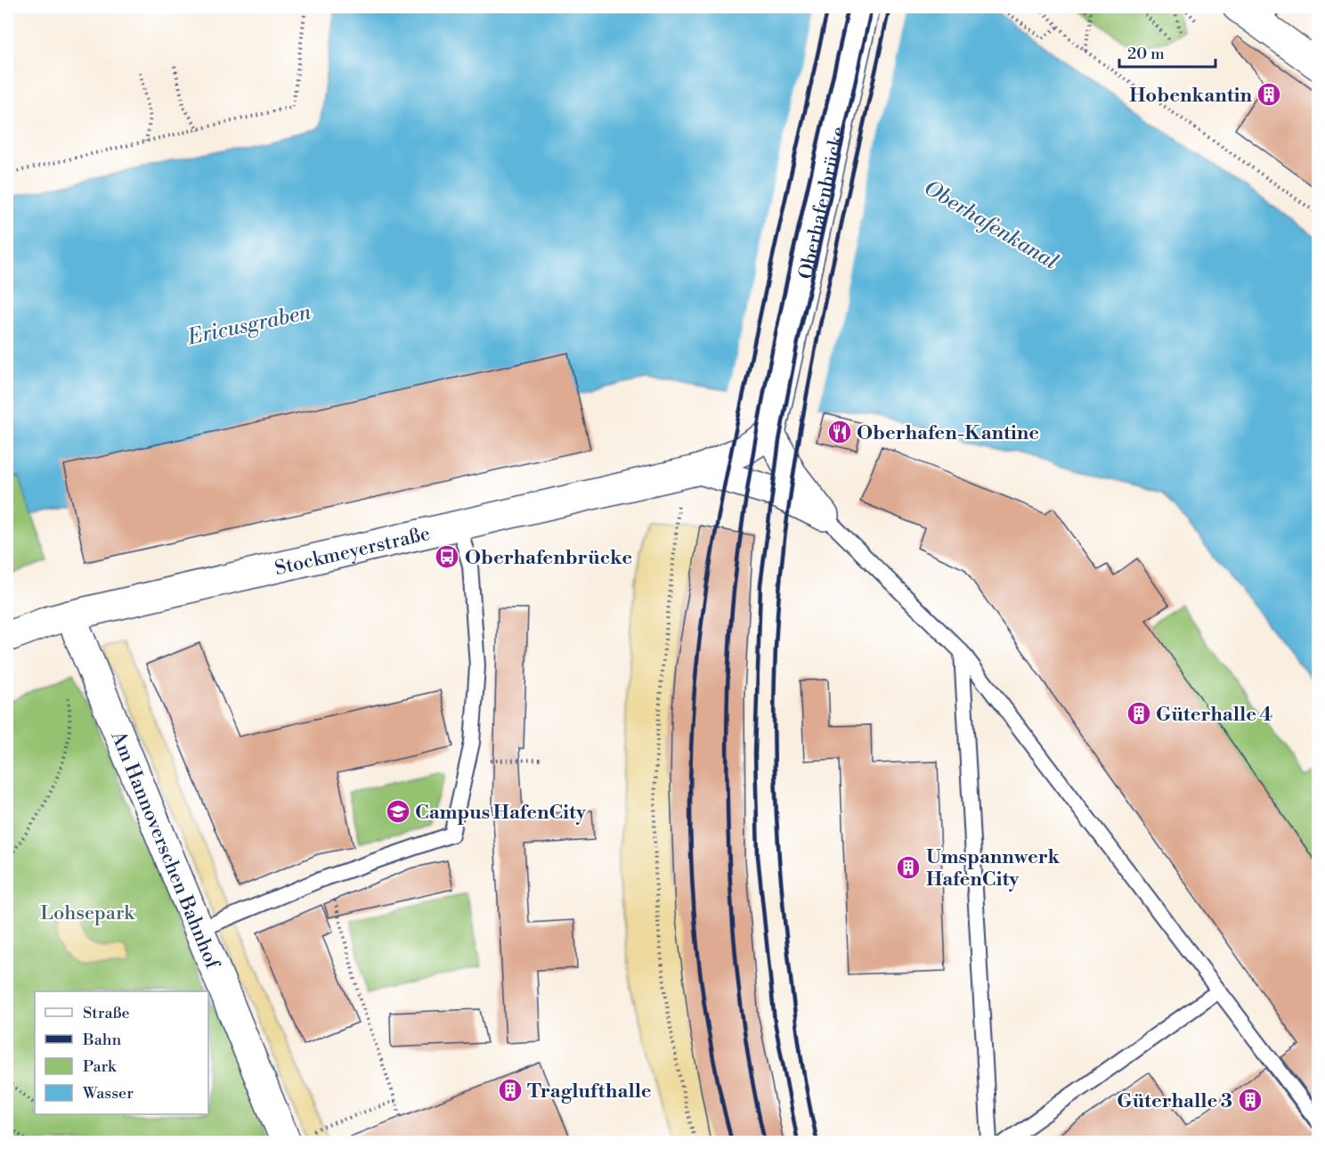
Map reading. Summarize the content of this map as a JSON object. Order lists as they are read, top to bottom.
{
  "streets": {
    "street": ["Oberhafenbrücke", "Stockmeyerstraße", "Am Hannoverschen Bahnhof"]
  },
  "crossings": [
    ["Oberhafenbrücke", "Stockmeyerstraße"],
    ["Stockmeyerstraße", "Am Hannoverschen Bahnhof"]
  ],
  "water": ["Oberhafenkanal", "Ericusgraben"],
  "parks": ["Lohsepark"],
  "places": {
    "building": [
      "Hobenkantin",
      "Güterhalle 4",
      "Umspannwerk HafenCity",
      "Traglufthalle",
      "Güterhalle 3"
    ],
    "restaurant": ["Oberhafen-Kantine"],
    "bus stop": ["Oberhafenbrücke"],
    "school or university": ["Campus HafenCity"]
  },
  "legend": [
    "Straße",
    "Bahn",
    "Park",
    "Wasser"
  ],
  "scale_bar": "20 m"
}
